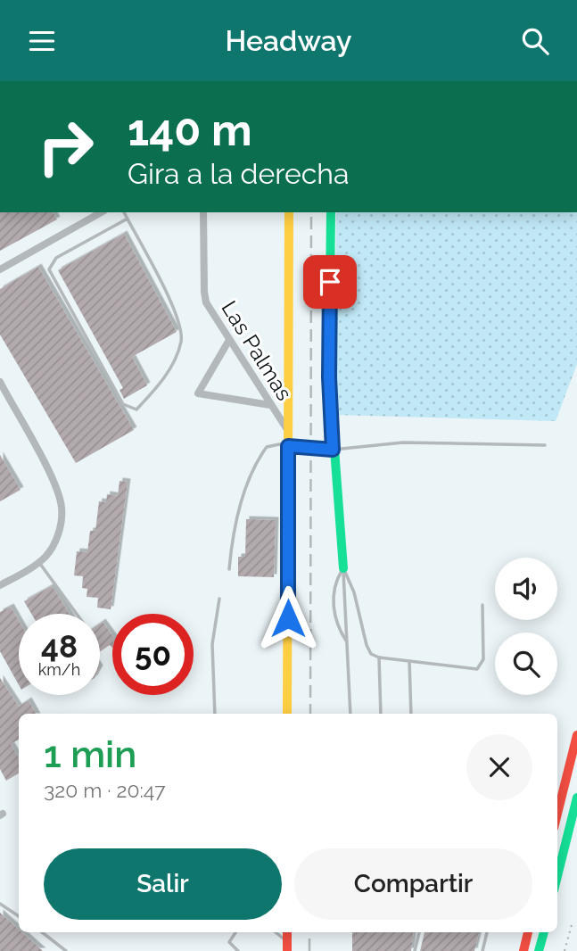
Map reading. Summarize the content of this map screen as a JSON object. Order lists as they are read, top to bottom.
{
  "streets": {
    "street": ["Las Palmas"]
  },
  "page": {
    "header": "Headway",
    "turn": ["140 m", "Gira a la derecha"],
    "speed": "48 km/h",
    "limit": "50",
    "heading": ["1 min", "320 m · 20:47"],
    "buttons": ["Salir", "Compartir"]
  }
}
